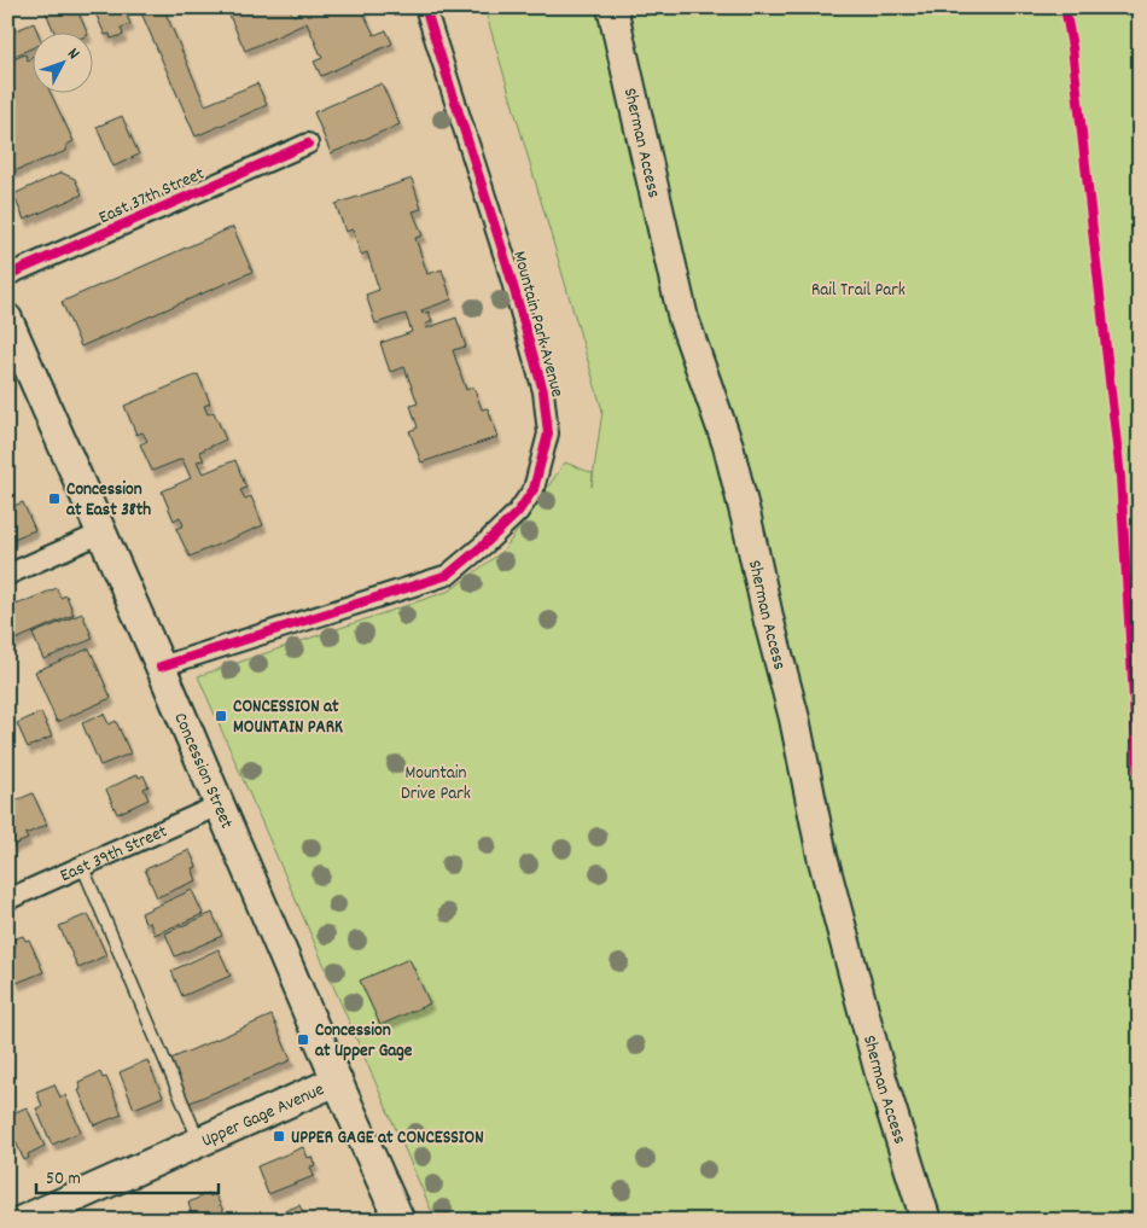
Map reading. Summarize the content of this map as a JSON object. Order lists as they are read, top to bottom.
{
  "streets": {
    "main road": ["Sherman Access", "Concession Street", "Upper Gage Avenue"],
    "street": ["East 37th Street", "Mountain Park Avenue", "East 39th Street"]
  },
  "crossings": [
    ["Mountain Park Avenue", "Concession Street"],
    ["Concession Street", "East 39th Street"],
    ["Concession Street", "Upper Gage Avenue"]
  ],
  "parks": ["Rail Trail Park", "Mountain Drive Park"],
  "places": {
    "transit": [
      "Concession at East 38th",
      "CONCESSION at MOUNTAIN PARK",
      "Concession at Upper Gage",
      "UPPER GAGE at CONCESSION"
    ]
  },
  "scale_bar": "50 m",
  "north": "top right"
}
